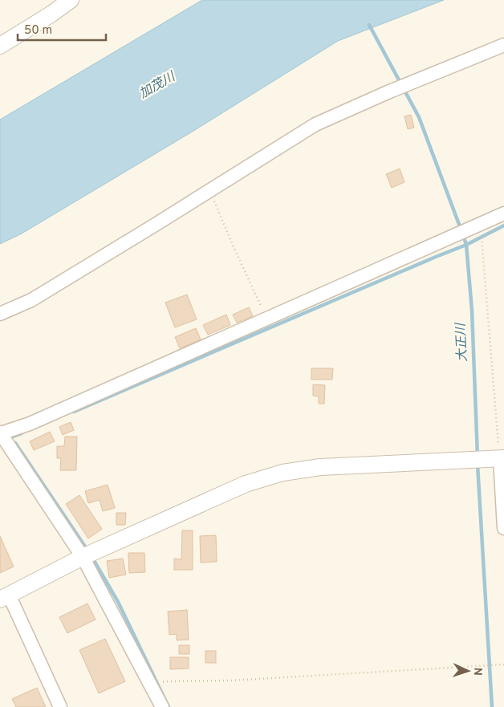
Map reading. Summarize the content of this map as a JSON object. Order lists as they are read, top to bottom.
{
  "water": ["加茂川", "大正川"],
  "scale_bar": "50 m",
  "north": "right"
}
